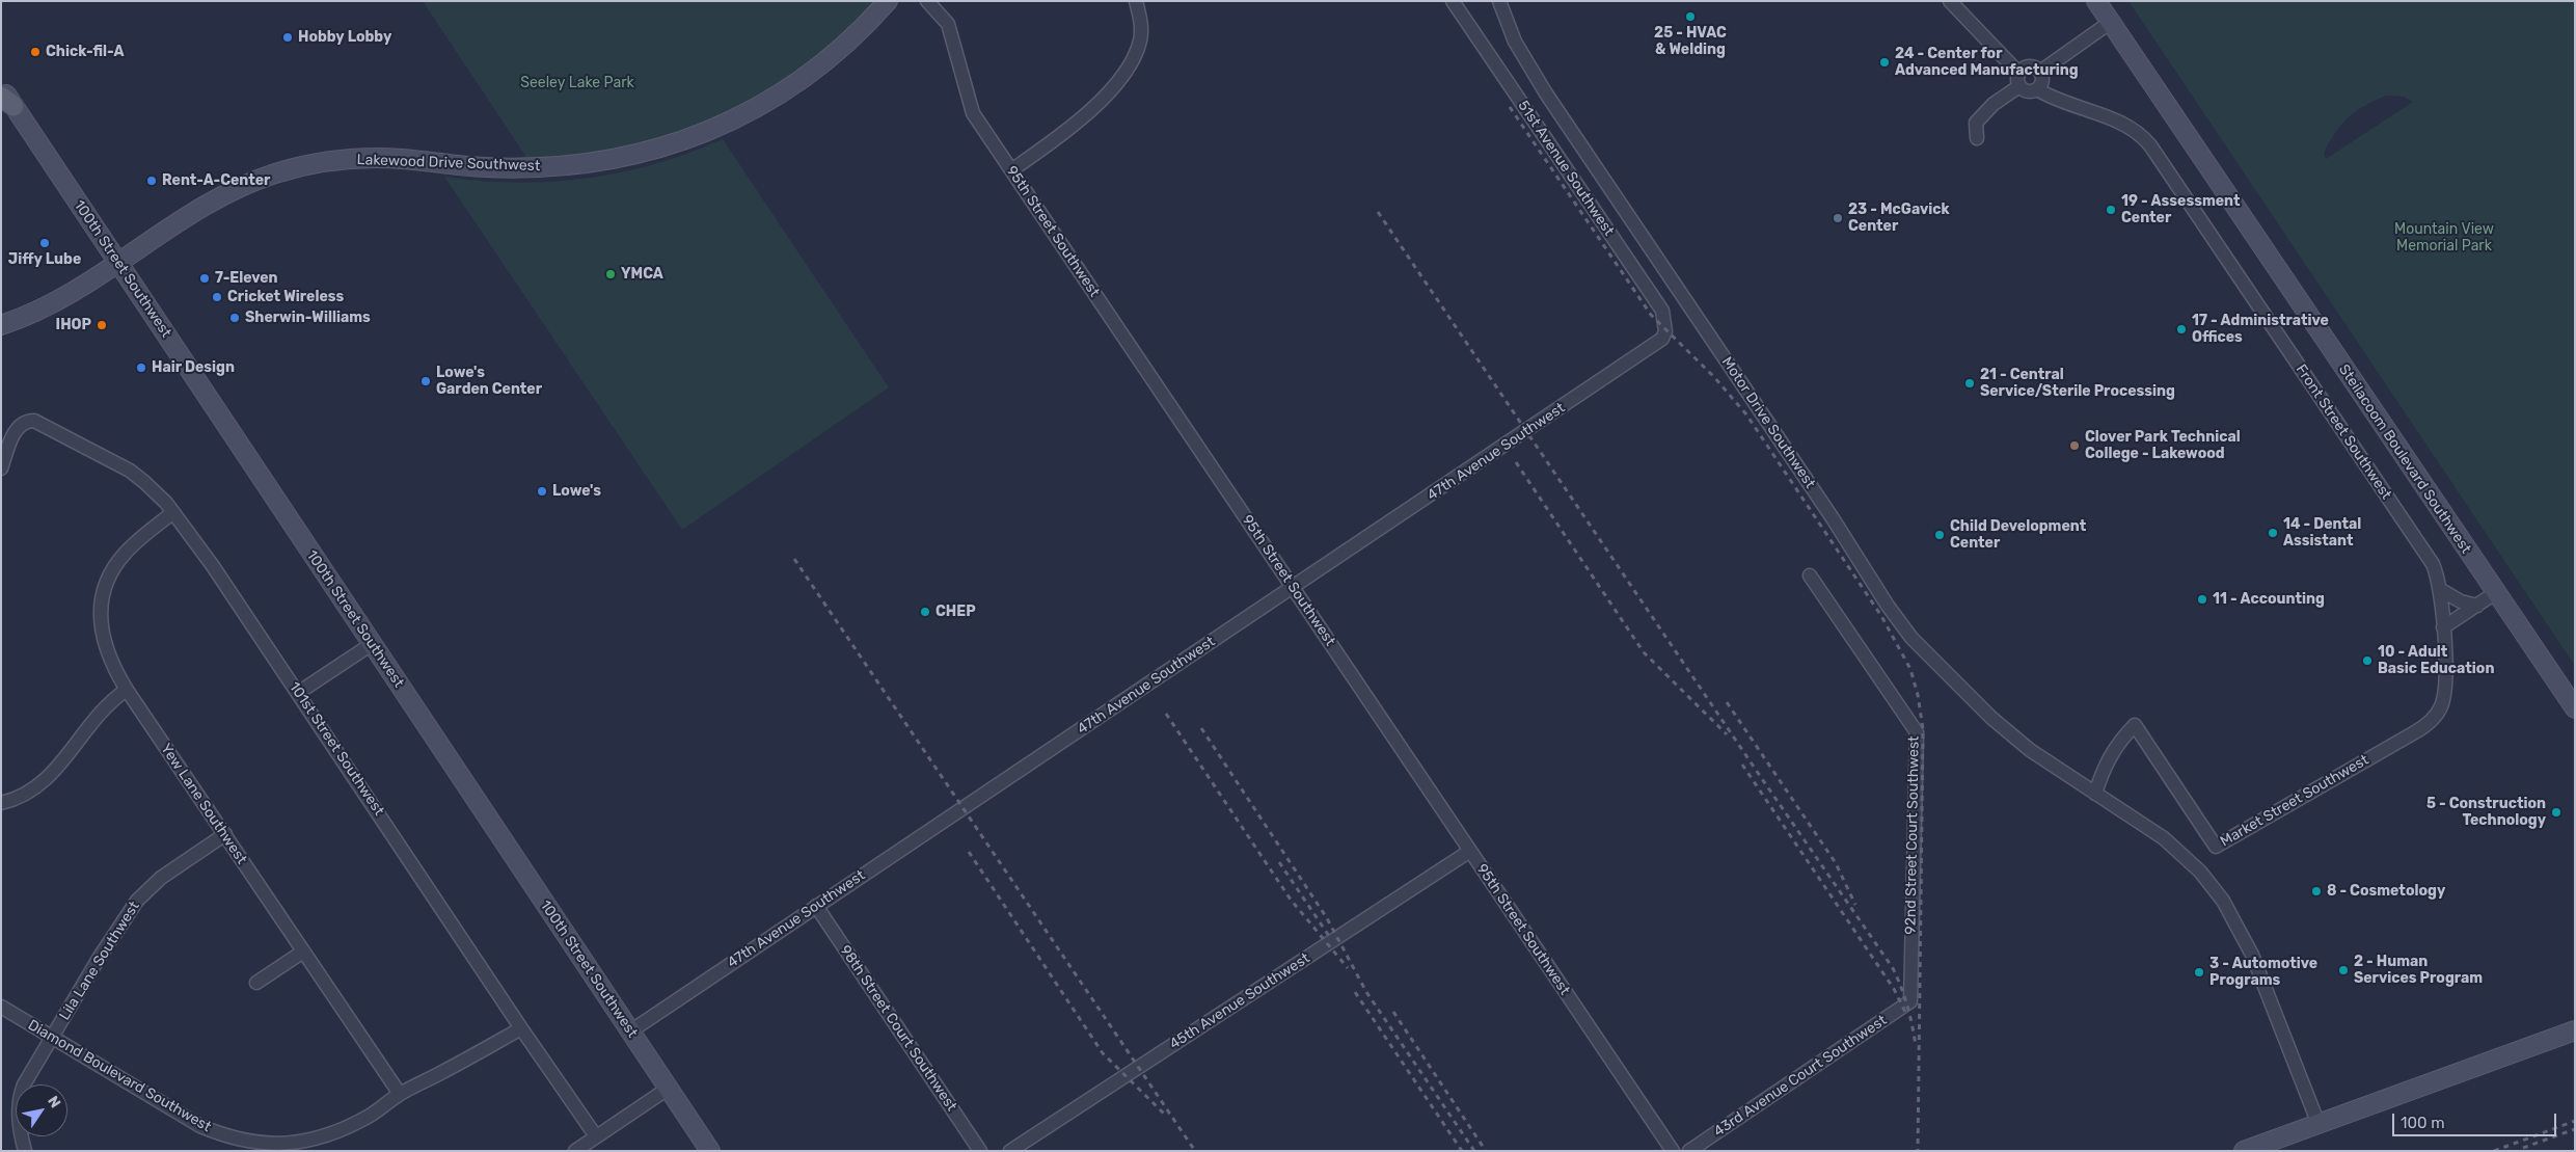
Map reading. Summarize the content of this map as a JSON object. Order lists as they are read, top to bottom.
{
  "streets": {
    "main road": ["Lakewood Drive Southwest", "100th Street Southwest", "Steilacoom Boulevard Southwest"],
    "street": [
      "51st Avenue Southwest",
      "95th Street Southwest",
      "Motor Drive Southwest",
      "Front Street Southwest",
      "47th Avenue Southwest",
      "101st Street Southwest",
      "Market Street Southwest",
      "Yew Lane Southwest",
      "92nd Street Court Southwest",
      "Lila Lane Southwest",
      "45th Avenue Southwest",
      "98th Street Court Southwest",
      "Diamond Boulevard Southwest",
      "43rd Avenue Court Southwest"
    ]
  },
  "crossings": [
    ["Lakewood Drive Southwest", "100th Street Southwest"],
    ["51st Avenue Southwest", "47th Avenue Southwest"],
    ["95th Street Southwest", "47th Avenue Southwest"],
    ["95th Street Southwest", "45th Avenue Southwest"],
    ["100th Street Southwest", "47th Avenue Southwest"],
    ["Motor Drive Southwest", "Market Street Southwest"],
    ["Front Street Southwest", "Market Street Southwest"],
    ["47th Avenue Southwest", "98th Street Court Southwest"],
    ["101st Street Southwest", "Yew Lane Southwest"],
    ["101st Street Southwest", "Diamond Boulevard Southwest"],
    ["Yew Lane Southwest", "Lila Lane Southwest"],
    ["Yew Lane Southwest", "Diamond Boulevard Southwest"],
    ["92nd Street Court Southwest", "43rd Avenue Court Southwest"],
    ["Lila Lane Southwest", "Diamond Boulevard Southwest"]
  ],
  "parks": ["Seeley Lake Park", "Mountain View Memorial Park"],
  "places": [
    "25 - HVAC & Welding",
    "Hobby Lobby",
    "Chick-fil-A",
    "24 - Center for Advanced Manufacturing",
    "Rent-A-Center",
    "19 - Assessment Center",
    "23 - McGavick Center",
    "Jiffy Lube",
    "YMCA",
    "7-Eleven",
    "Cricket Wireless",
    "Sherwin-Williams",
    "IHOP",
    "17 - Administrative Offices",
    "Hair Design",
    "Lowe's Garden Center",
    "21 - Central Service/Sterile Processing",
    "Clover Park Technical College - Lakewood",
    "Lowe's",
    "14 - Dental Assistant",
    "Child Development Center",
    "11 - Accounting",
    "CHEP",
    "10 - Adult Basic Education",
    "5 - Construction Technology",
    "8 - Cosmetology",
    "2 - Human Services Program",
    "3 - Automotive Programs"
  ],
  "scale_bar": "100 m",
  "north": "top right"
}
